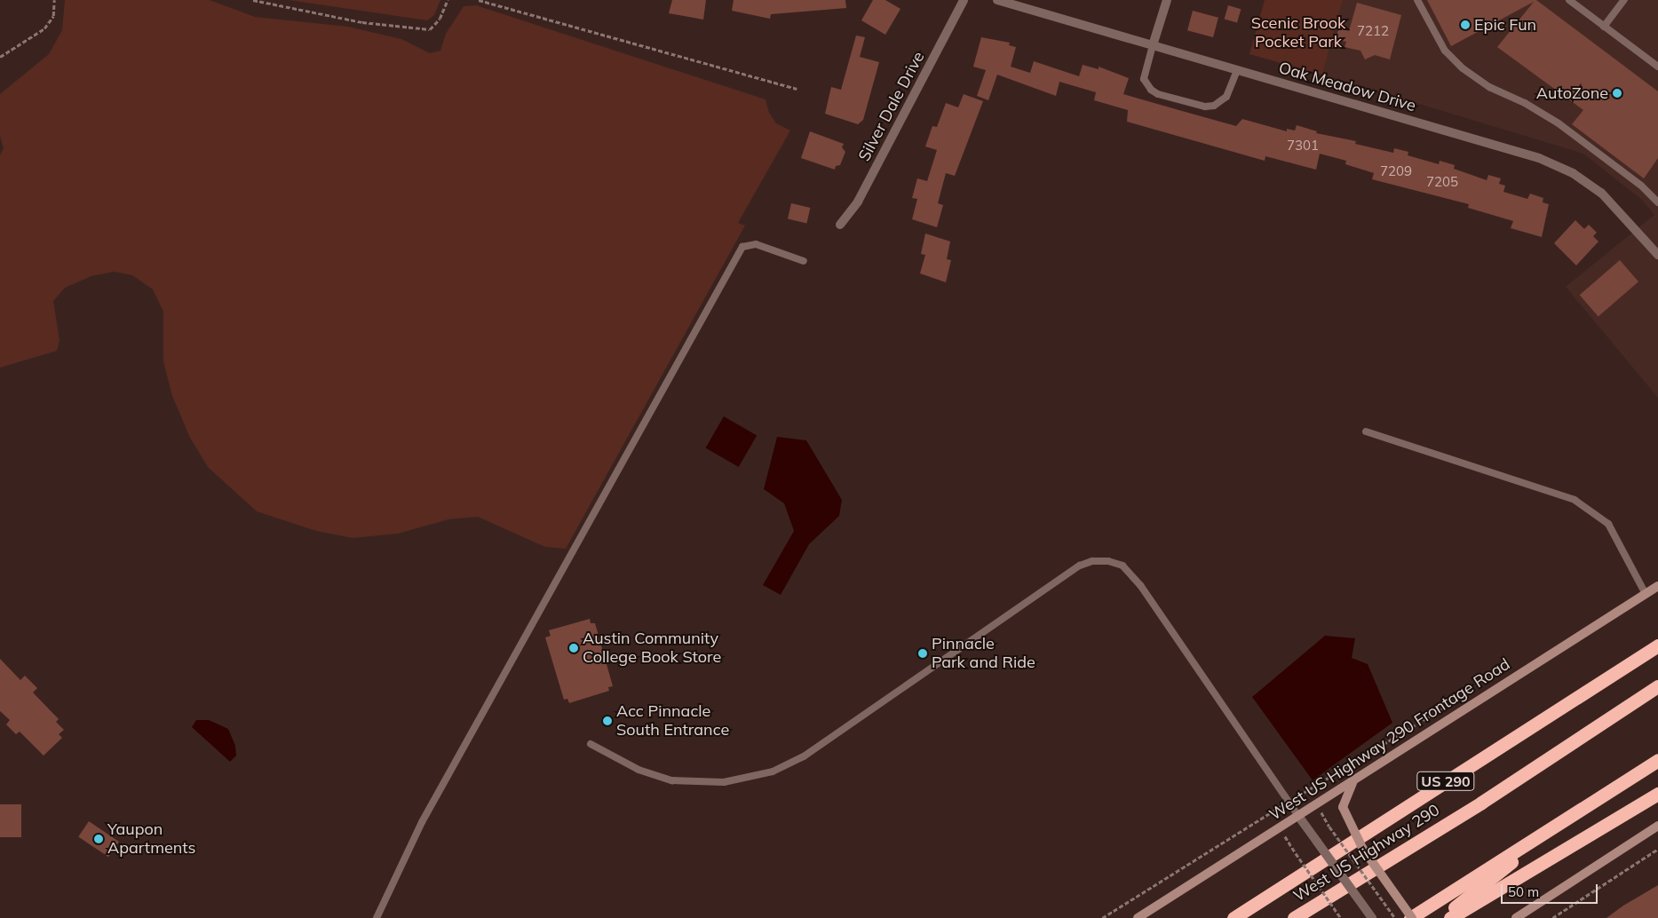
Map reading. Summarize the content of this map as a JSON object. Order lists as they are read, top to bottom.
{
  "streets": {
    "highway": ["US 290", "West US Highway 290"],
    "main road": ["West US Highway 290 Frontage Road"],
    "street": ["Oak Meadow Drive", "Silver Dale Drive"]
  },
  "parks": ["Scenic Brook Pocket Park"],
  "places": [
    "Epic Fun",
    "AutoZone",
    "Austin Community College Book Store",
    "Pinnacle Park and Ride",
    "Acc Pinnacle South Entrance",
    "Yaupon Apartments"
  ],
  "house_numbers": [
    "7212",
    "7301",
    "7209",
    "7205"
  ],
  "scale_bar": "50 m"
}
